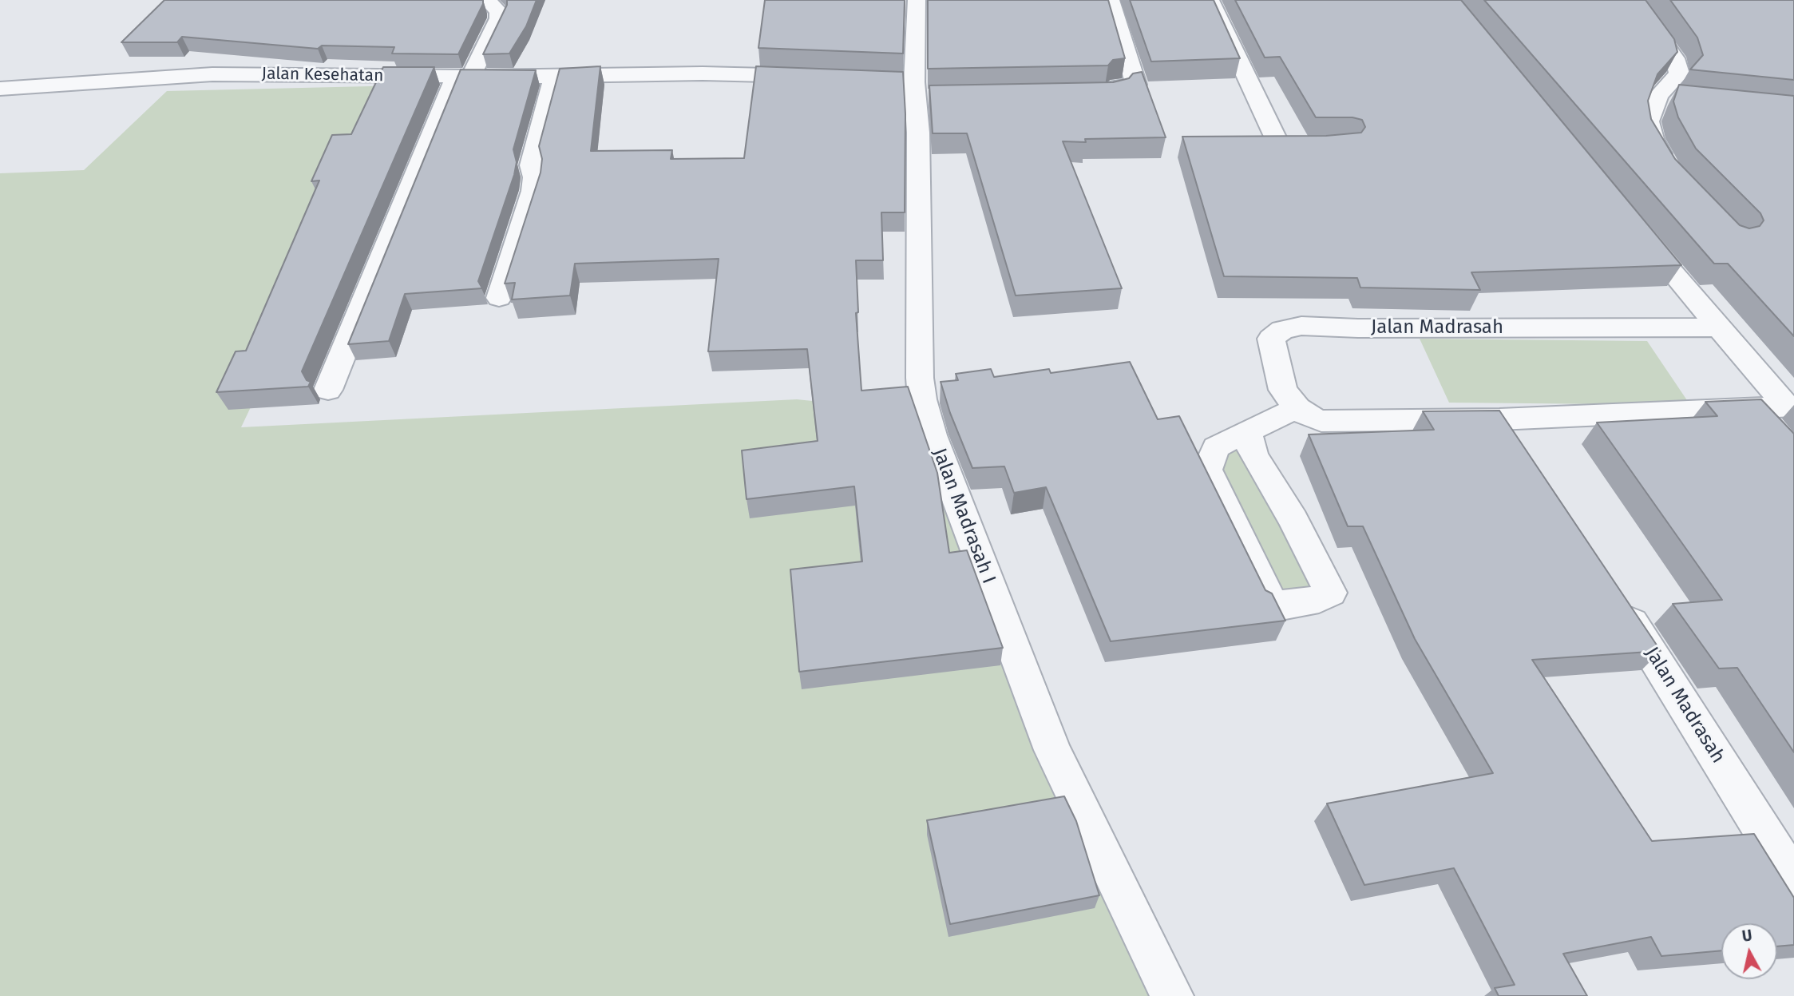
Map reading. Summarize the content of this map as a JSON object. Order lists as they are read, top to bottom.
{
  "streets": {
    "street": ["Jalan Kesehatan", "Jalan Madrasah", "Jalan Madrasah I"]
  },
  "north": "top"
}
